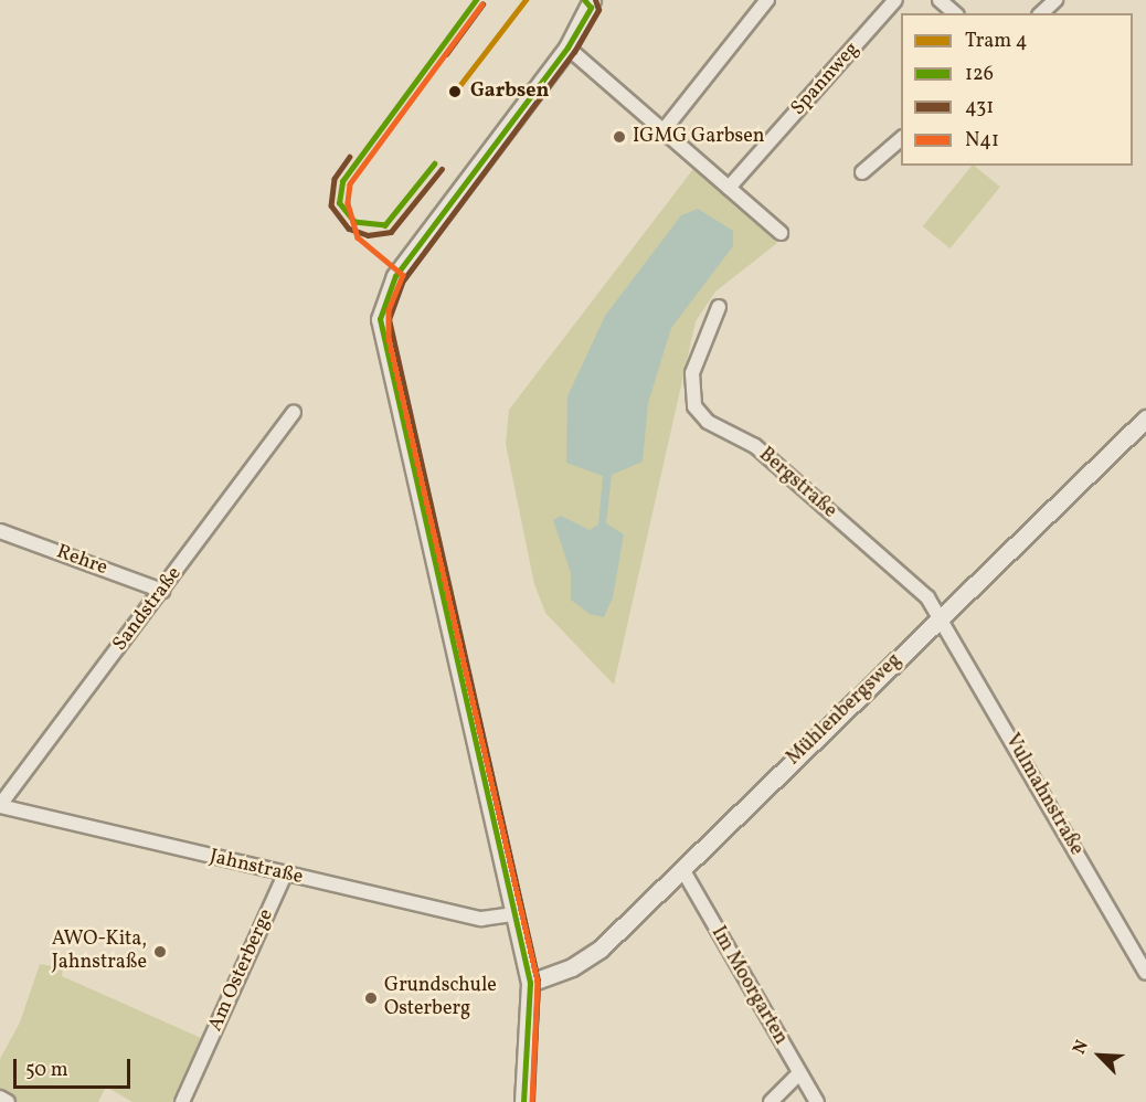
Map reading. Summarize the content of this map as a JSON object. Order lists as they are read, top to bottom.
{
  "streets": {
    "street": [
      "Spannweg",
      "Bergstraße",
      "Rehre",
      "Sandstraße",
      "Mühlenbergsweg",
      "Vulmahnstraße",
      "Jahnstraße",
      "Am Osterberge",
      "Im Moorgarten"
    ]
  },
  "crossings": [
    ["Bergstraße", "Mühlenbergsweg"],
    ["Bergstraße", "Vulmahnstraße"],
    ["Rehre", "Sandstraße"],
    ["Sandstraße", "Jahnstraße"],
    ["Mühlenbergsweg", "Vulmahnstraße"],
    ["Mühlenbergsweg", "Im Moorgarten"],
    ["Jahnstraße", "Am Osterberge"]
  ],
  "places": [
    "Garbsen",
    "IGMG Garbsen",
    "AWO-Kita, Jahnstraße",
    "Grundschule Osterberg"
  ],
  "lines": [
    "tram line 4",
    "transit line 126",
    "transit line 431",
    "transit line N41"
  ],
  "legend": [
    "Tram 4",
    "126",
    "431",
    "N41"
  ],
  "scale_bar": "50 m",
  "north": "top left"
}
